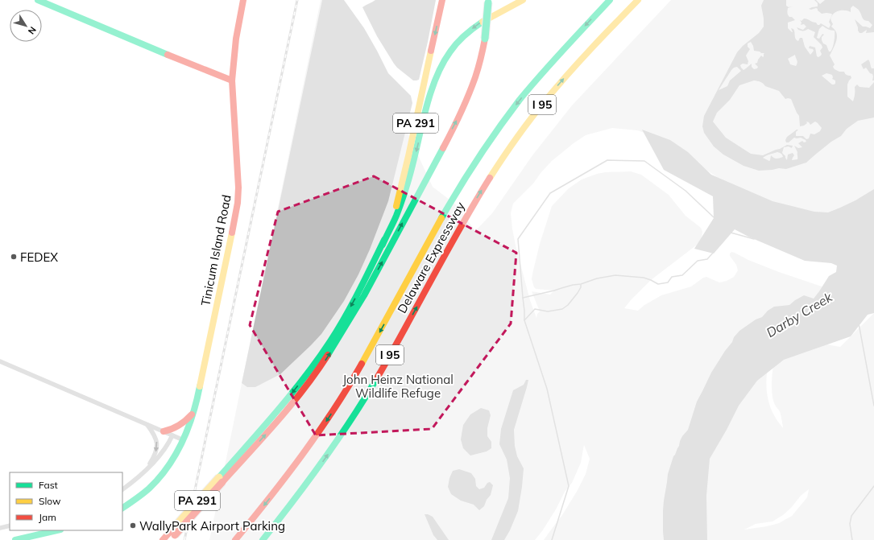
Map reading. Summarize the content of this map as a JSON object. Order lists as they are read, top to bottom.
{
  "streets": {
    "main road": [
      "I 95",
      "PA 291",
      "Tinicum Island Road",
      "Delaware Expressway"
    ]
  },
  "water": ["Darby Creek"],
  "parks": ["John Heinz National Wildlife Refuge"],
  "places": ["FEDEX", "WallyPark Airport Parking"],
  "legend": ["Fast", "Slow", "Jam"],
  "north": "bottom right"
}
